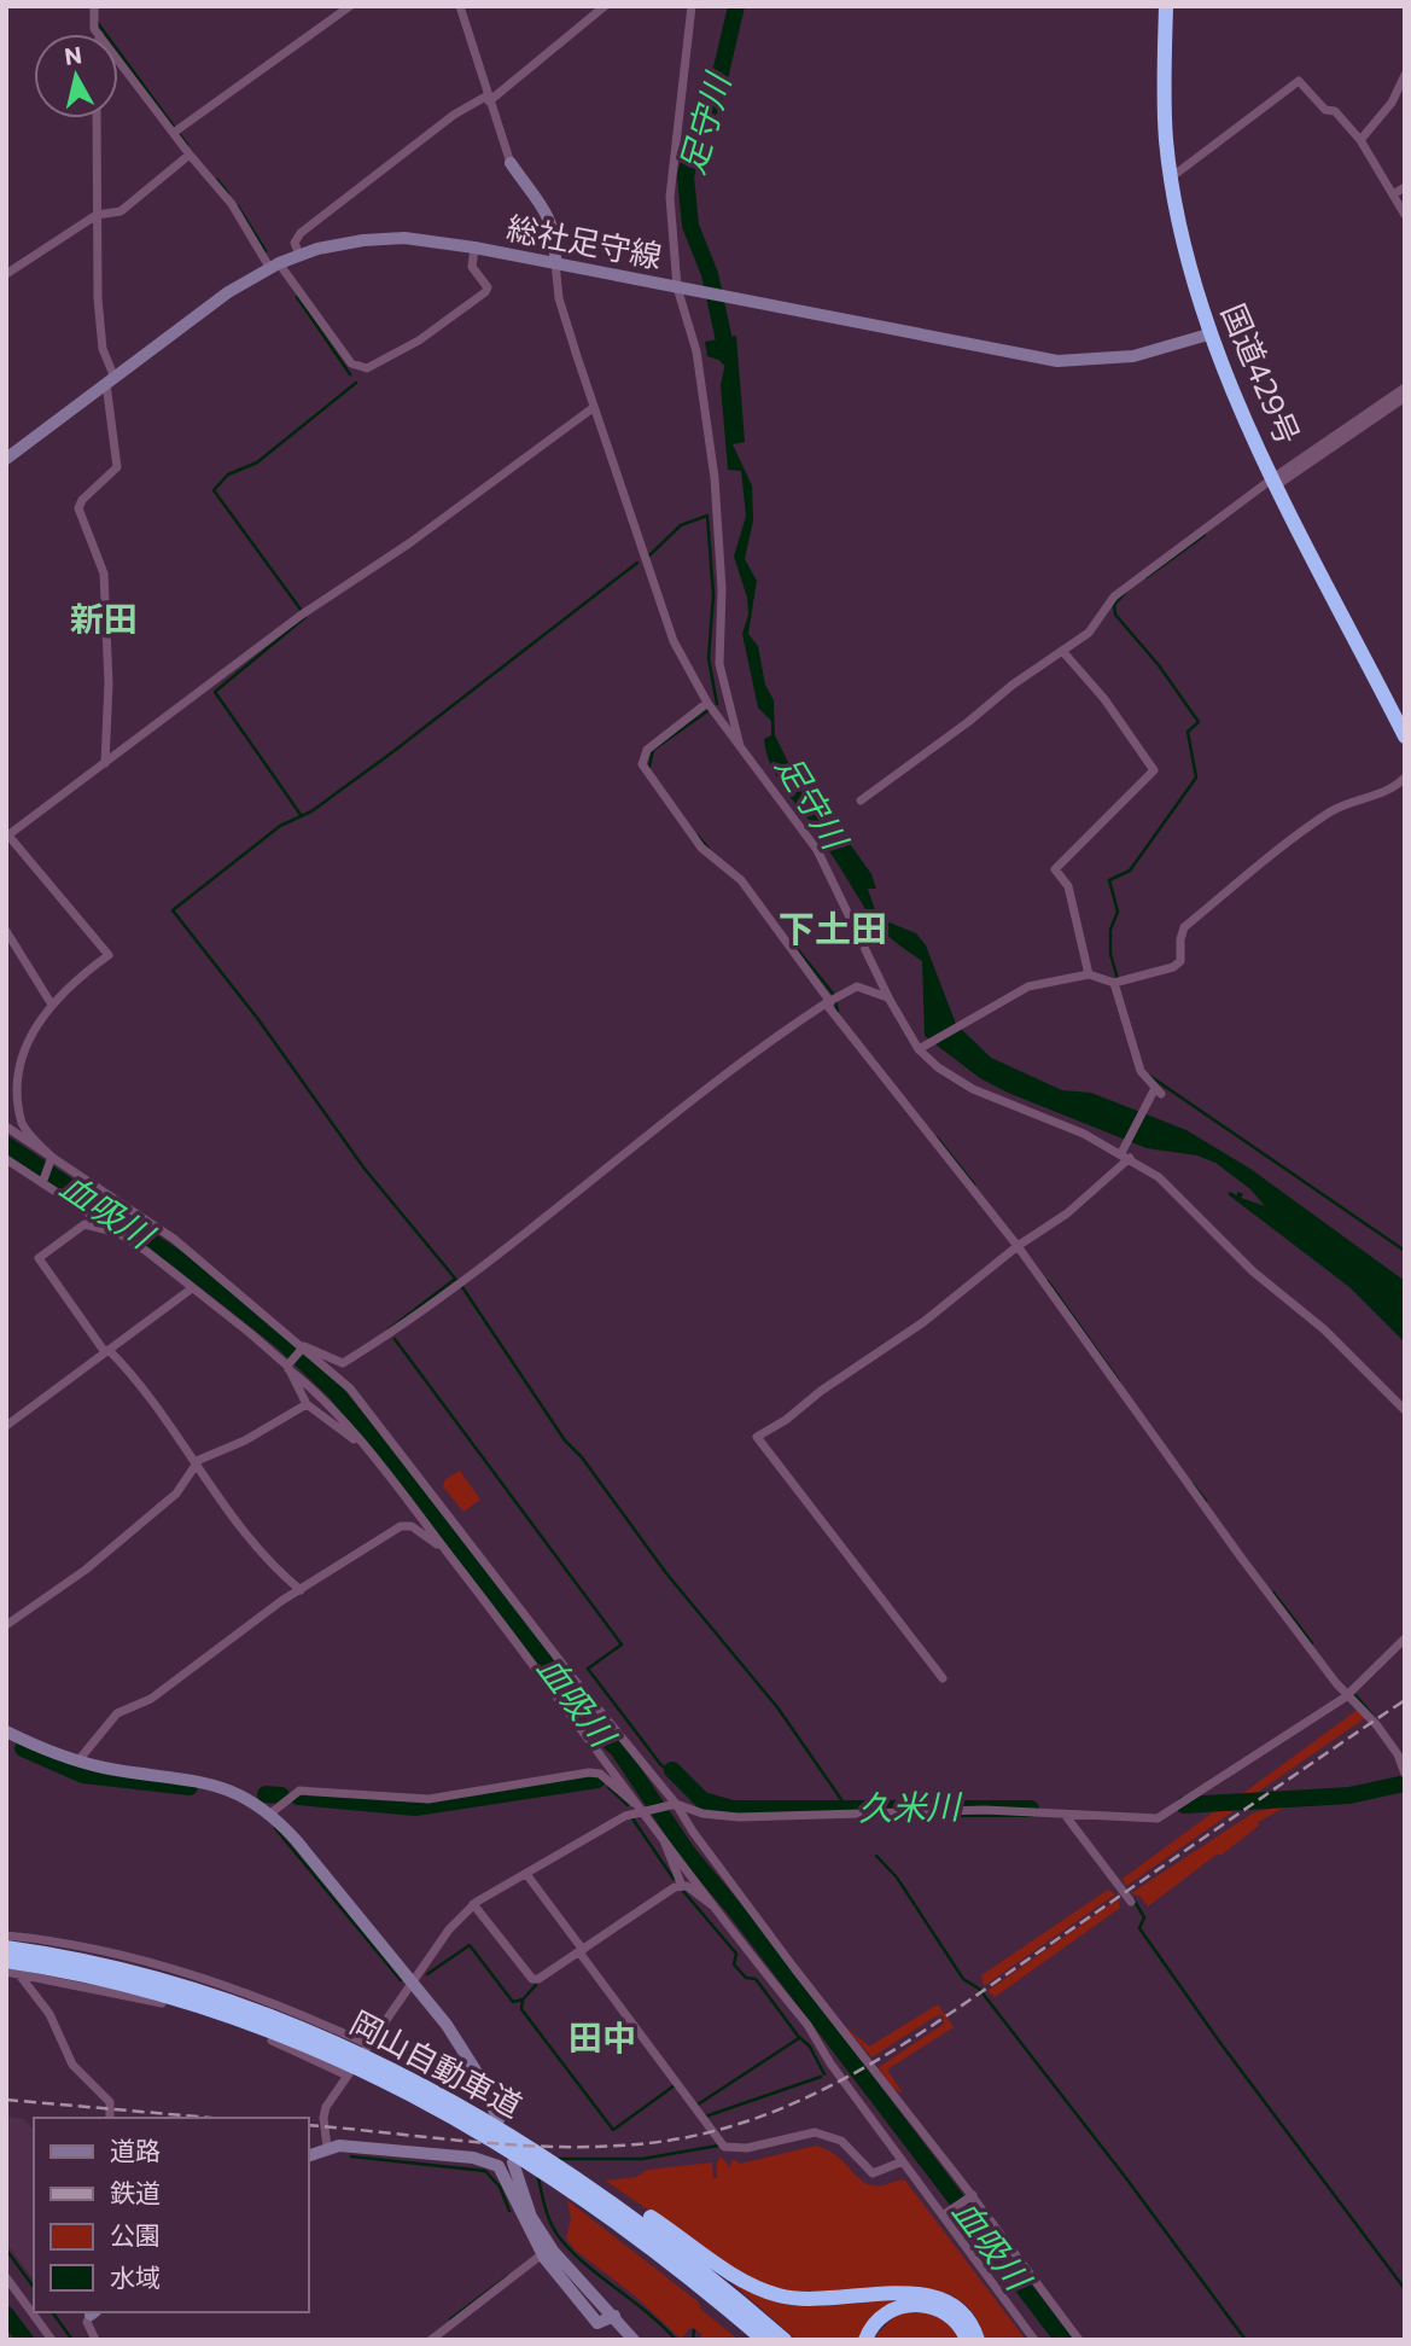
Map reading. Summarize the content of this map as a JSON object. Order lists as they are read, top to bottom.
{
  "streets": {
    "highway": ["国道429号", "岡山自動車道"],
    "street": ["総社足守線"]
  },
  "crossings": [
    ["総社足守線", "国道429号"]
  ],
  "districts": ["新田", "下土田", "田中"],
  "water": ["足守川", "血吸川", "久米川"],
  "legend": [
    "道路",
    "鉄道",
    "公園",
    "水域"
  ],
  "north": "top"
}
